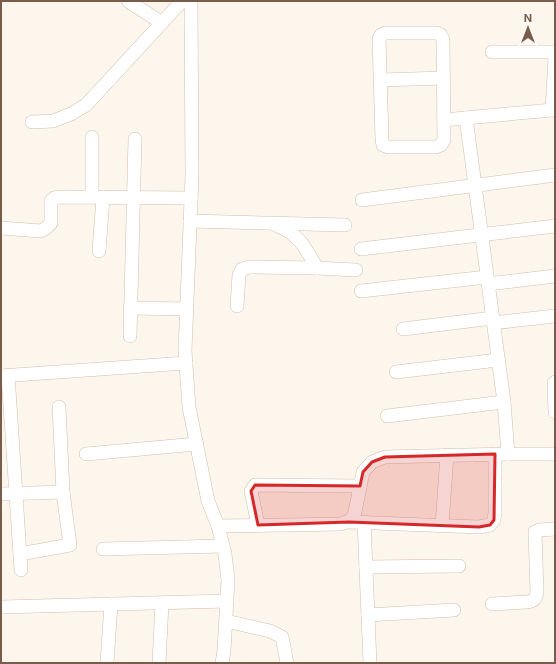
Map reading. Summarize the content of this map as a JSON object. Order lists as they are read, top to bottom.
{
  "north": "top"
}
